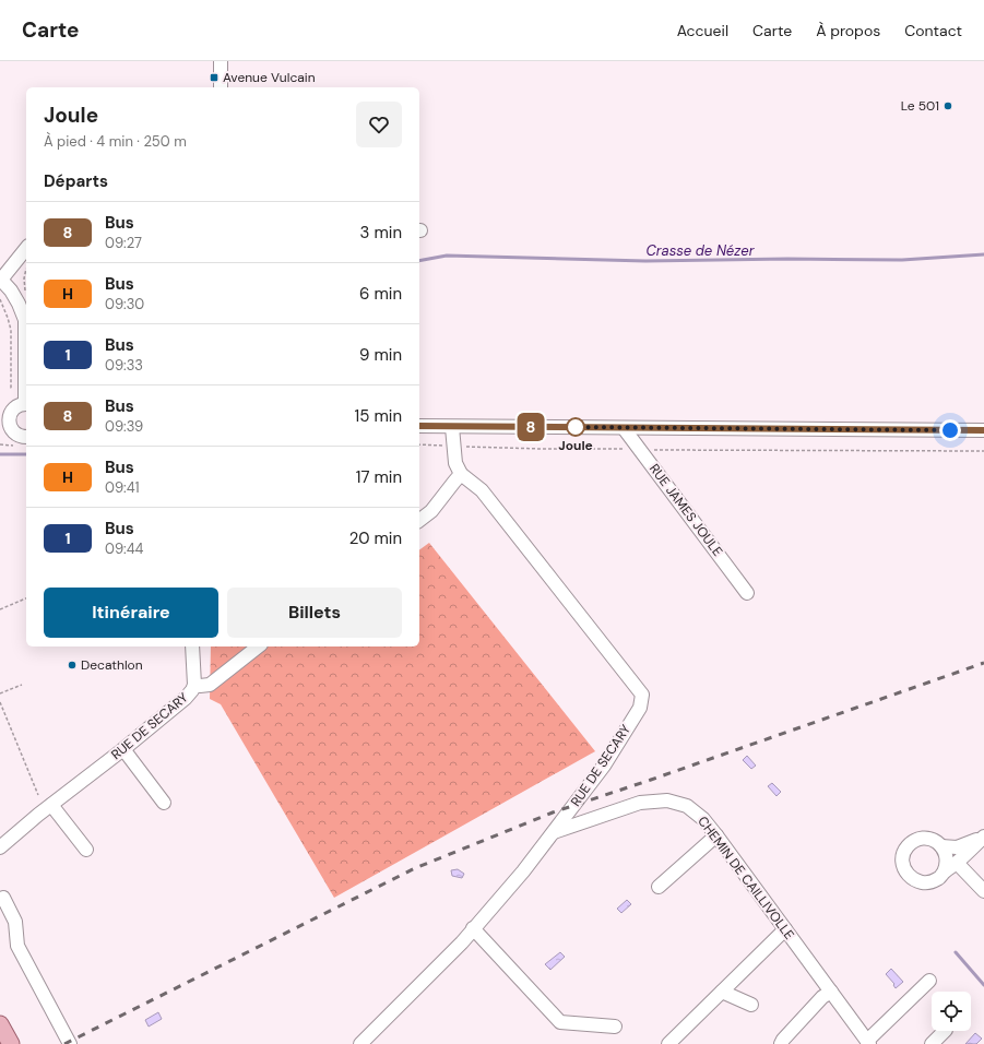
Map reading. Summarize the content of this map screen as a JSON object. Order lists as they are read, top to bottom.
{
  "streets": {
    "street": ["RUE JAMES JOULE", "RUE DE SECARY", "CHEMIN DE CAILLIVOLLE"]
  },
  "crossings": [
    ["RUE DE SECARY", "CHEMIN DE CAILLIVOLLE"]
  ],
  "water": ["Crasse de Nézer"],
  "places": {
    "transit": ["Avenue Vulcain"],
    "other": ["Le 501", "Joule", "Decathlon"]
  },
  "lines": ["bus line 8"],
  "page": {
    "header": "Carte",
    "nav": [
      "Accueil",
      "Carte",
      "À propos",
      "Contact"
    ],
    "on_map": "8",
    "heading": [
      ["Joule", "À pied · 4 min · 250 m"],
      "Départs"
    ],
    "list": [
      {
        "mark": "8",
        "name": "Bus",
        "note": "09:27",
        "value": "3 min"
      },
      {
        "mark": "H",
        "name": "Bus",
        "note": "09:30",
        "value": "6 min"
      },
      {
        "mark": "1",
        "name": "Bus",
        "note": "09:33",
        "value": "9 min"
      },
      {
        "mark": "8",
        "name": "Bus",
        "note": "09:39",
        "value": "15 min"
      },
      {
        "mark": "H",
        "name": "Bus",
        "note": "09:41",
        "value": "17 min"
      },
      {
        "mark": "1",
        "name": "Bus",
        "note": "09:44",
        "value": "20 min"
      }
    ],
    "buttons": ["Itinéraire", "Billets"]
  }
}
